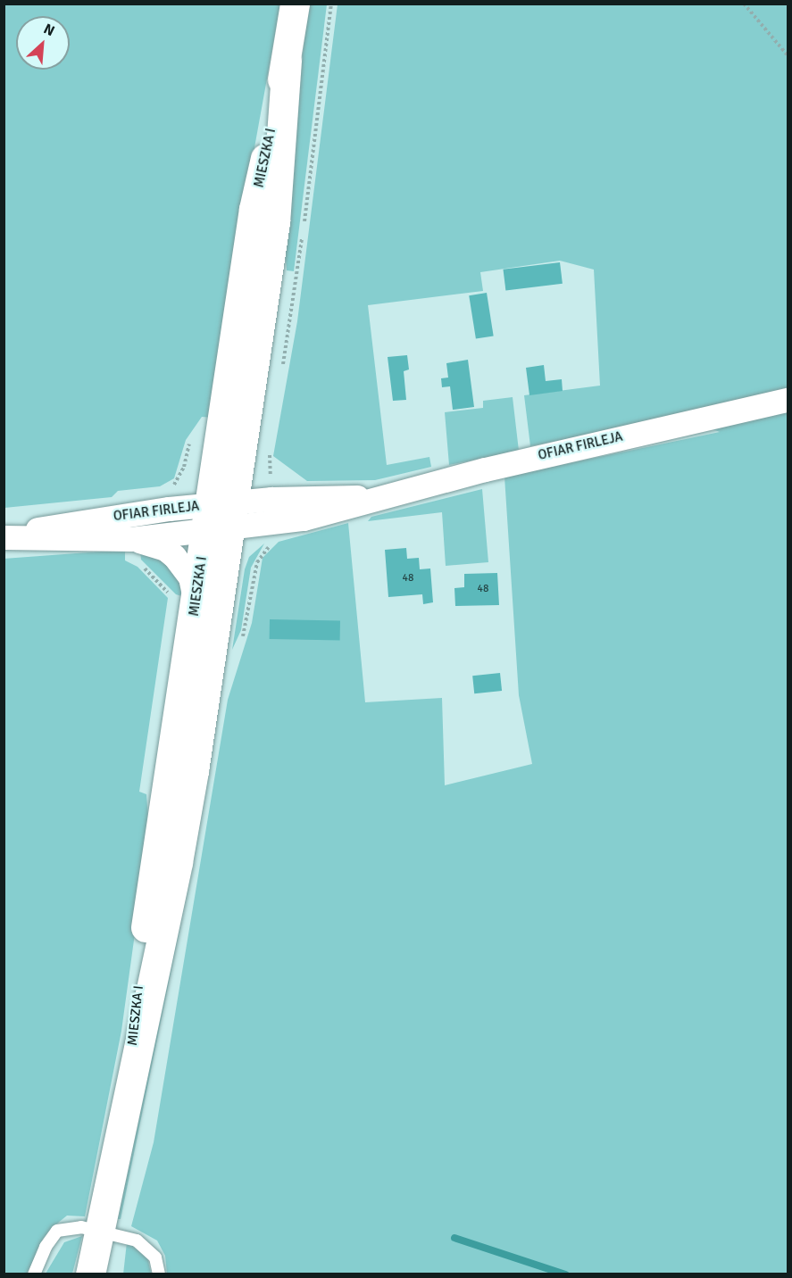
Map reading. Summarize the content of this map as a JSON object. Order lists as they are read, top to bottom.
{
  "streets": {
    "street": ["MIESZKA I", "OFIAR FIRLEJA"]
  },
  "crossings": [
    ["MIESZKA I", "OFIAR FIRLEJA"]
  ],
  "house_numbers": ["48", "48"],
  "north": "top right"
}
